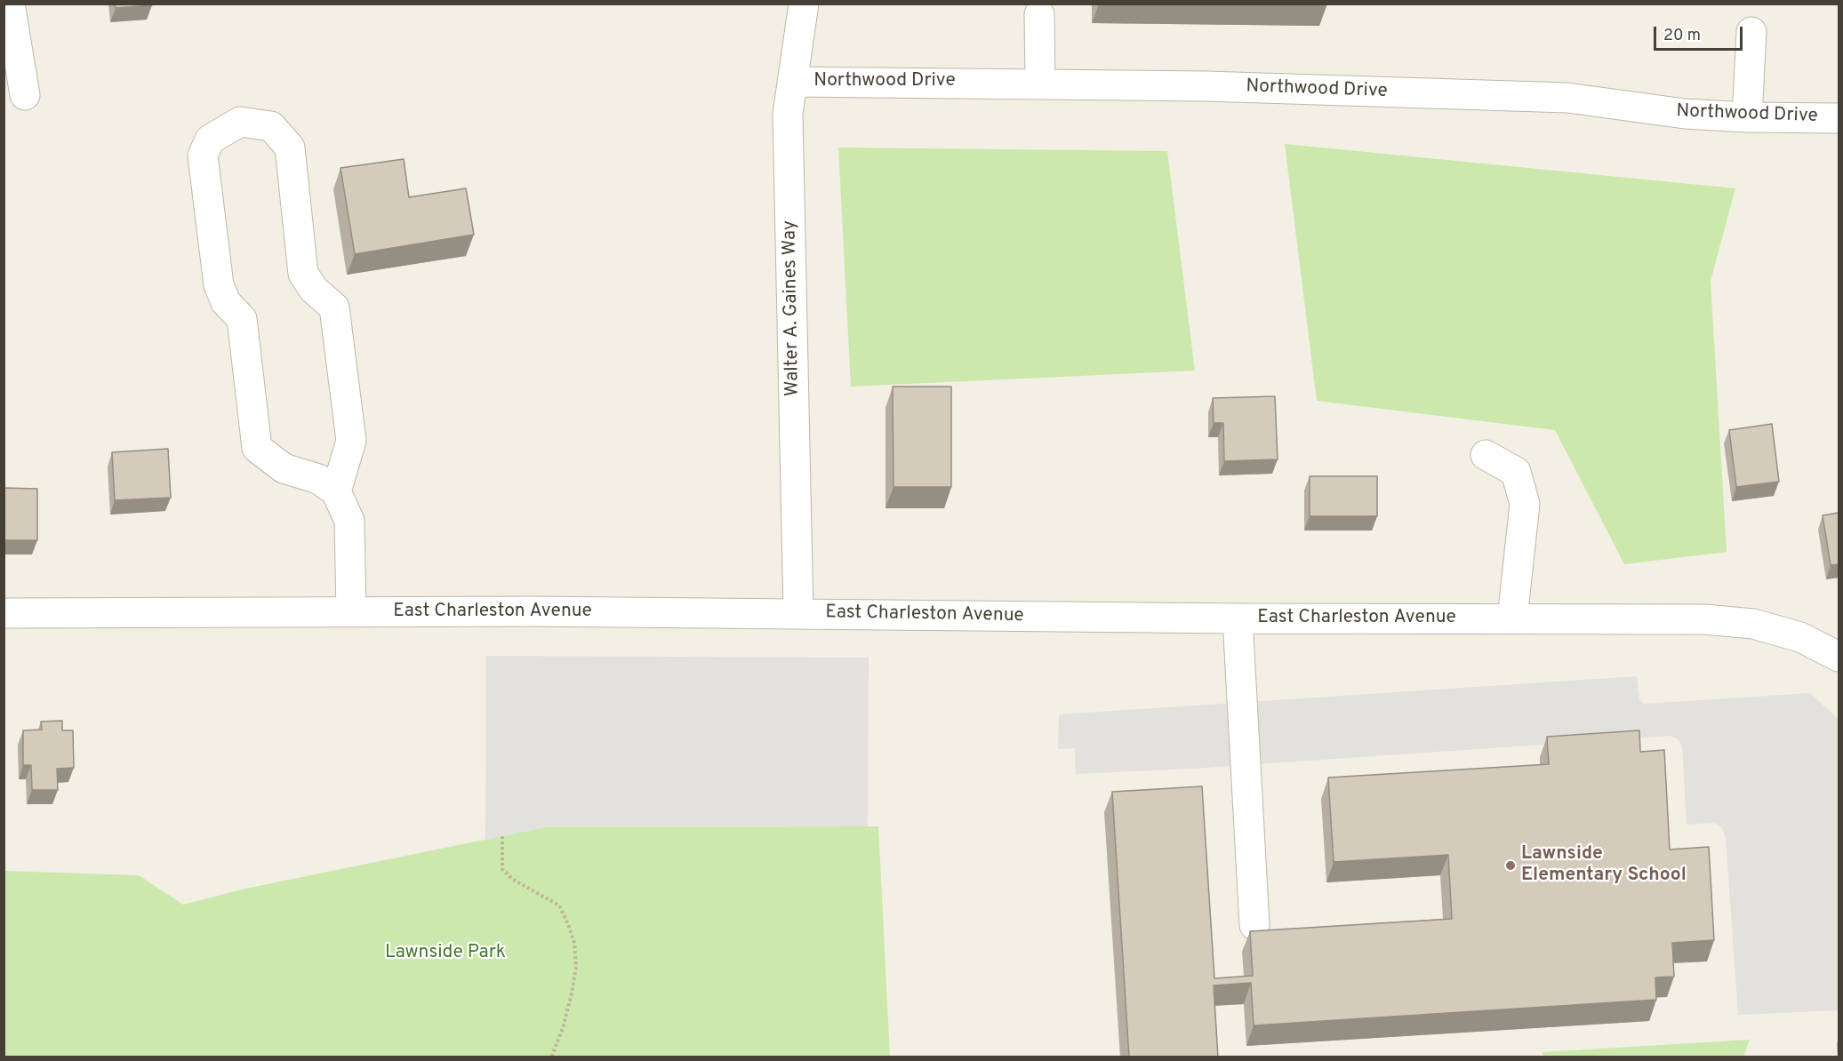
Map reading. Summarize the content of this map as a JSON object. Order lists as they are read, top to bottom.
{
  "streets": {
    "street": ["Northwood Drive", "Walter A. Gaines Way", "East Charleston Avenue"]
  },
  "crossings": [
    ["Northwood Drive", "Walter A. Gaines Way"],
    ["Walter A. Gaines Way", "East Charleston Avenue"]
  ],
  "parks": ["Lawnside Park"],
  "places": ["Lawnside Elementary School"],
  "scale_bar": "20 m"
}
